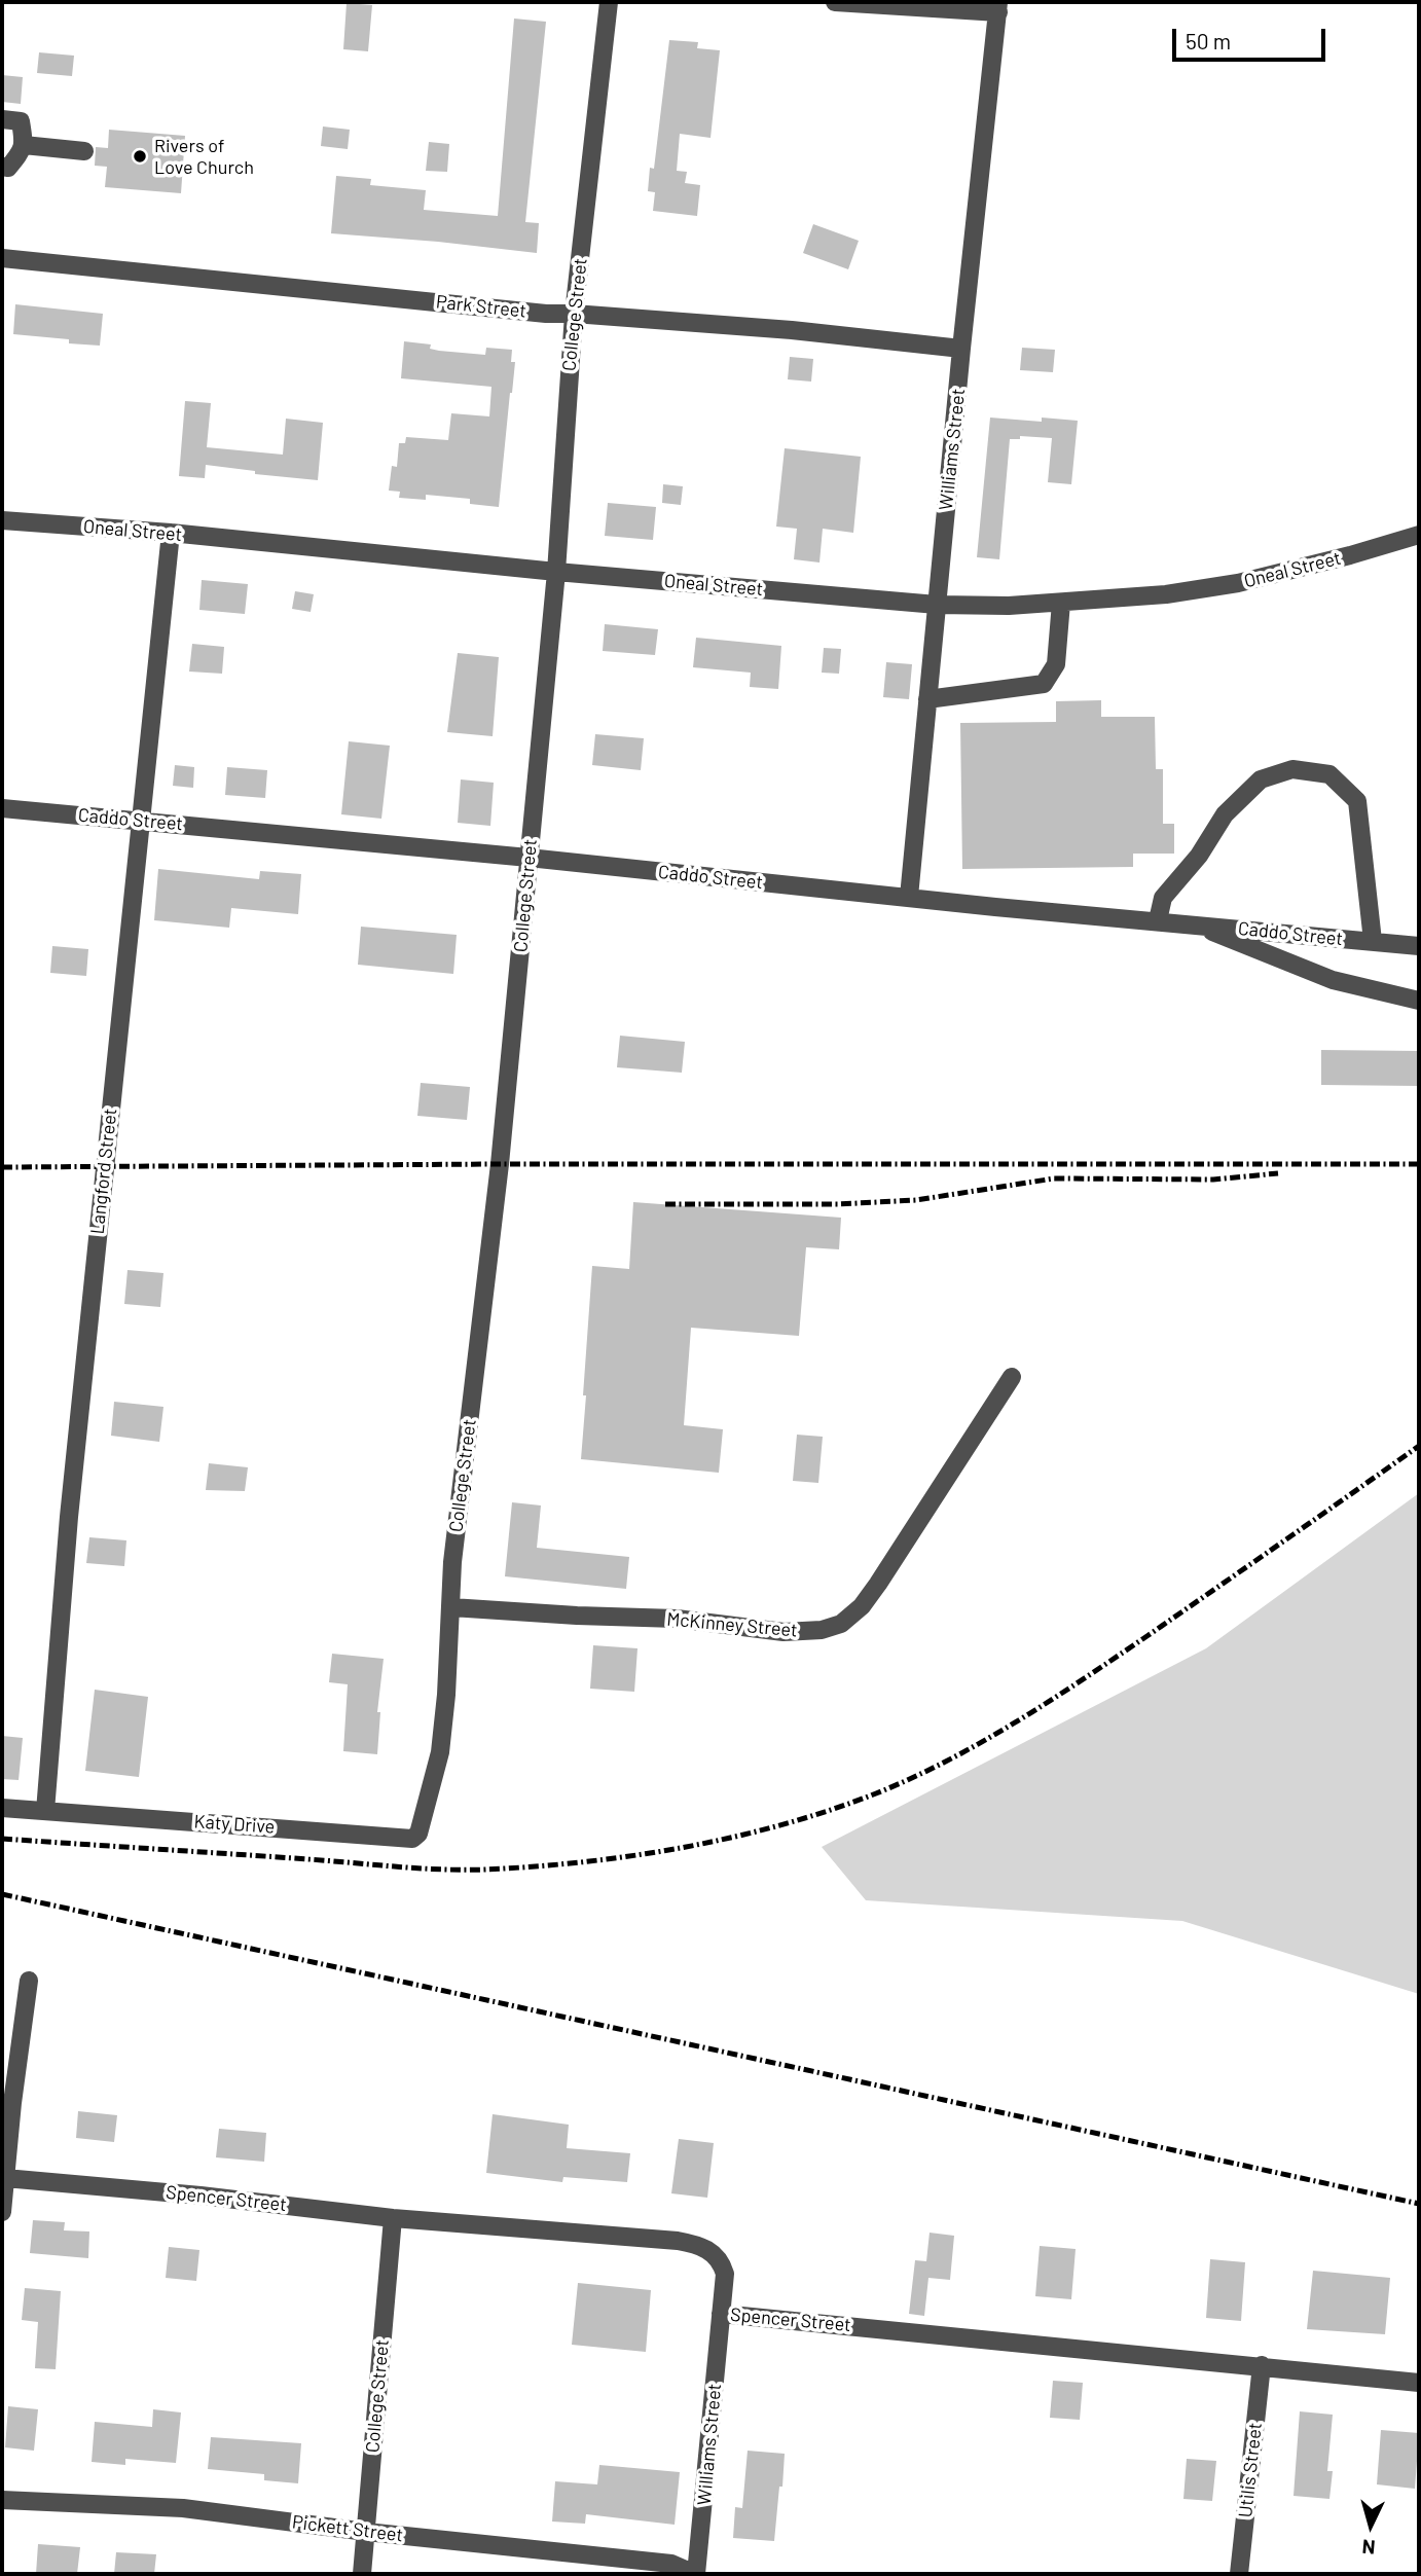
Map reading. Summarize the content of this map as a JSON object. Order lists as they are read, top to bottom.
{
  "streets": {
    "street": [
      "Park Street",
      "College Street",
      "Williams Street",
      "Oneal Street",
      "Caddo Street",
      "Langford Street",
      "McKinney Street",
      "Katy Drive",
      "Spencer Street",
      "Utilis Street",
      "Pickett Street"
    ]
  },
  "crossings": [
    ["Park Street", "College Street"],
    ["Park Street", "Williams Street"],
    ["College Street", "Oneal Street"],
    ["College Street", "Caddo Street"],
    ["College Street", "McKinney Street"],
    ["College Street", "Katy Drive"],
    ["College Street", "Spencer Street"],
    ["College Street", "Pickett Street"],
    ["Williams Street", "Oneal Street"],
    ["Williams Street", "Caddo Street"],
    ["Williams Street", "Spencer Street"],
    ["Oneal Street", "Langford Street"],
    ["Caddo Street", "Langford Street"],
    ["Langford Street", "Katy Drive"],
    ["Spencer Street", "Utilis Street"]
  ],
  "places": ["Rivers of Love Church"],
  "scale_bar": "50 m",
  "north": "bottom"
}
